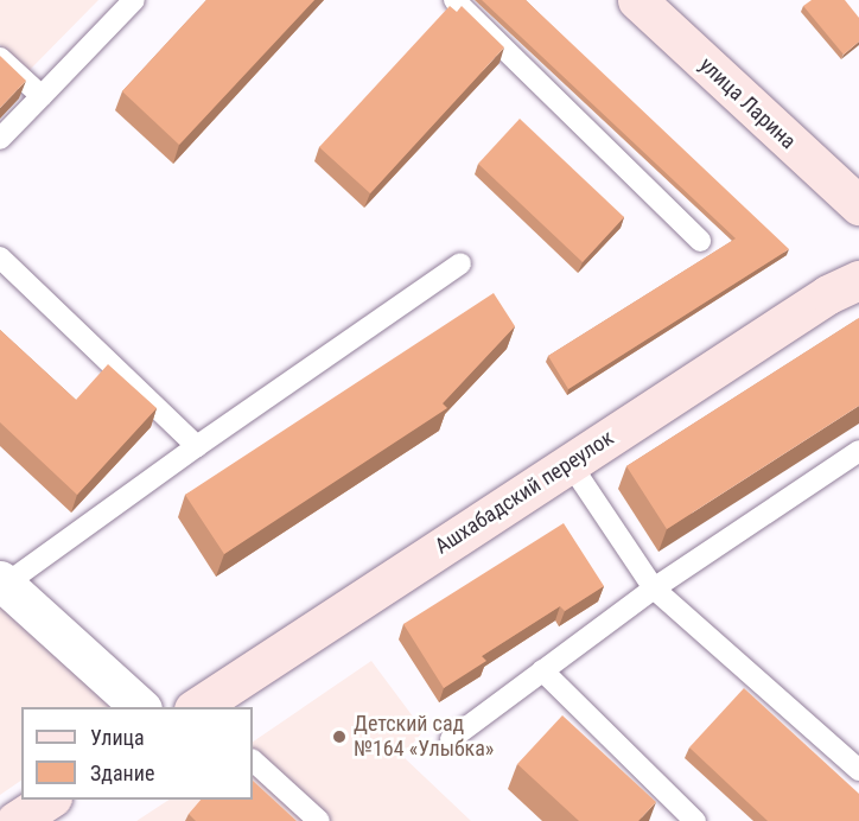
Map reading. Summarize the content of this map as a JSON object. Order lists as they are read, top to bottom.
{
  "streets": {
    "main road": ["улица Ларина", "Ашхабадский переулок"]
  },
  "places": ["Детский сад №164 «Улыбка»"],
  "legend": ["Улица", "Здание"]
}
